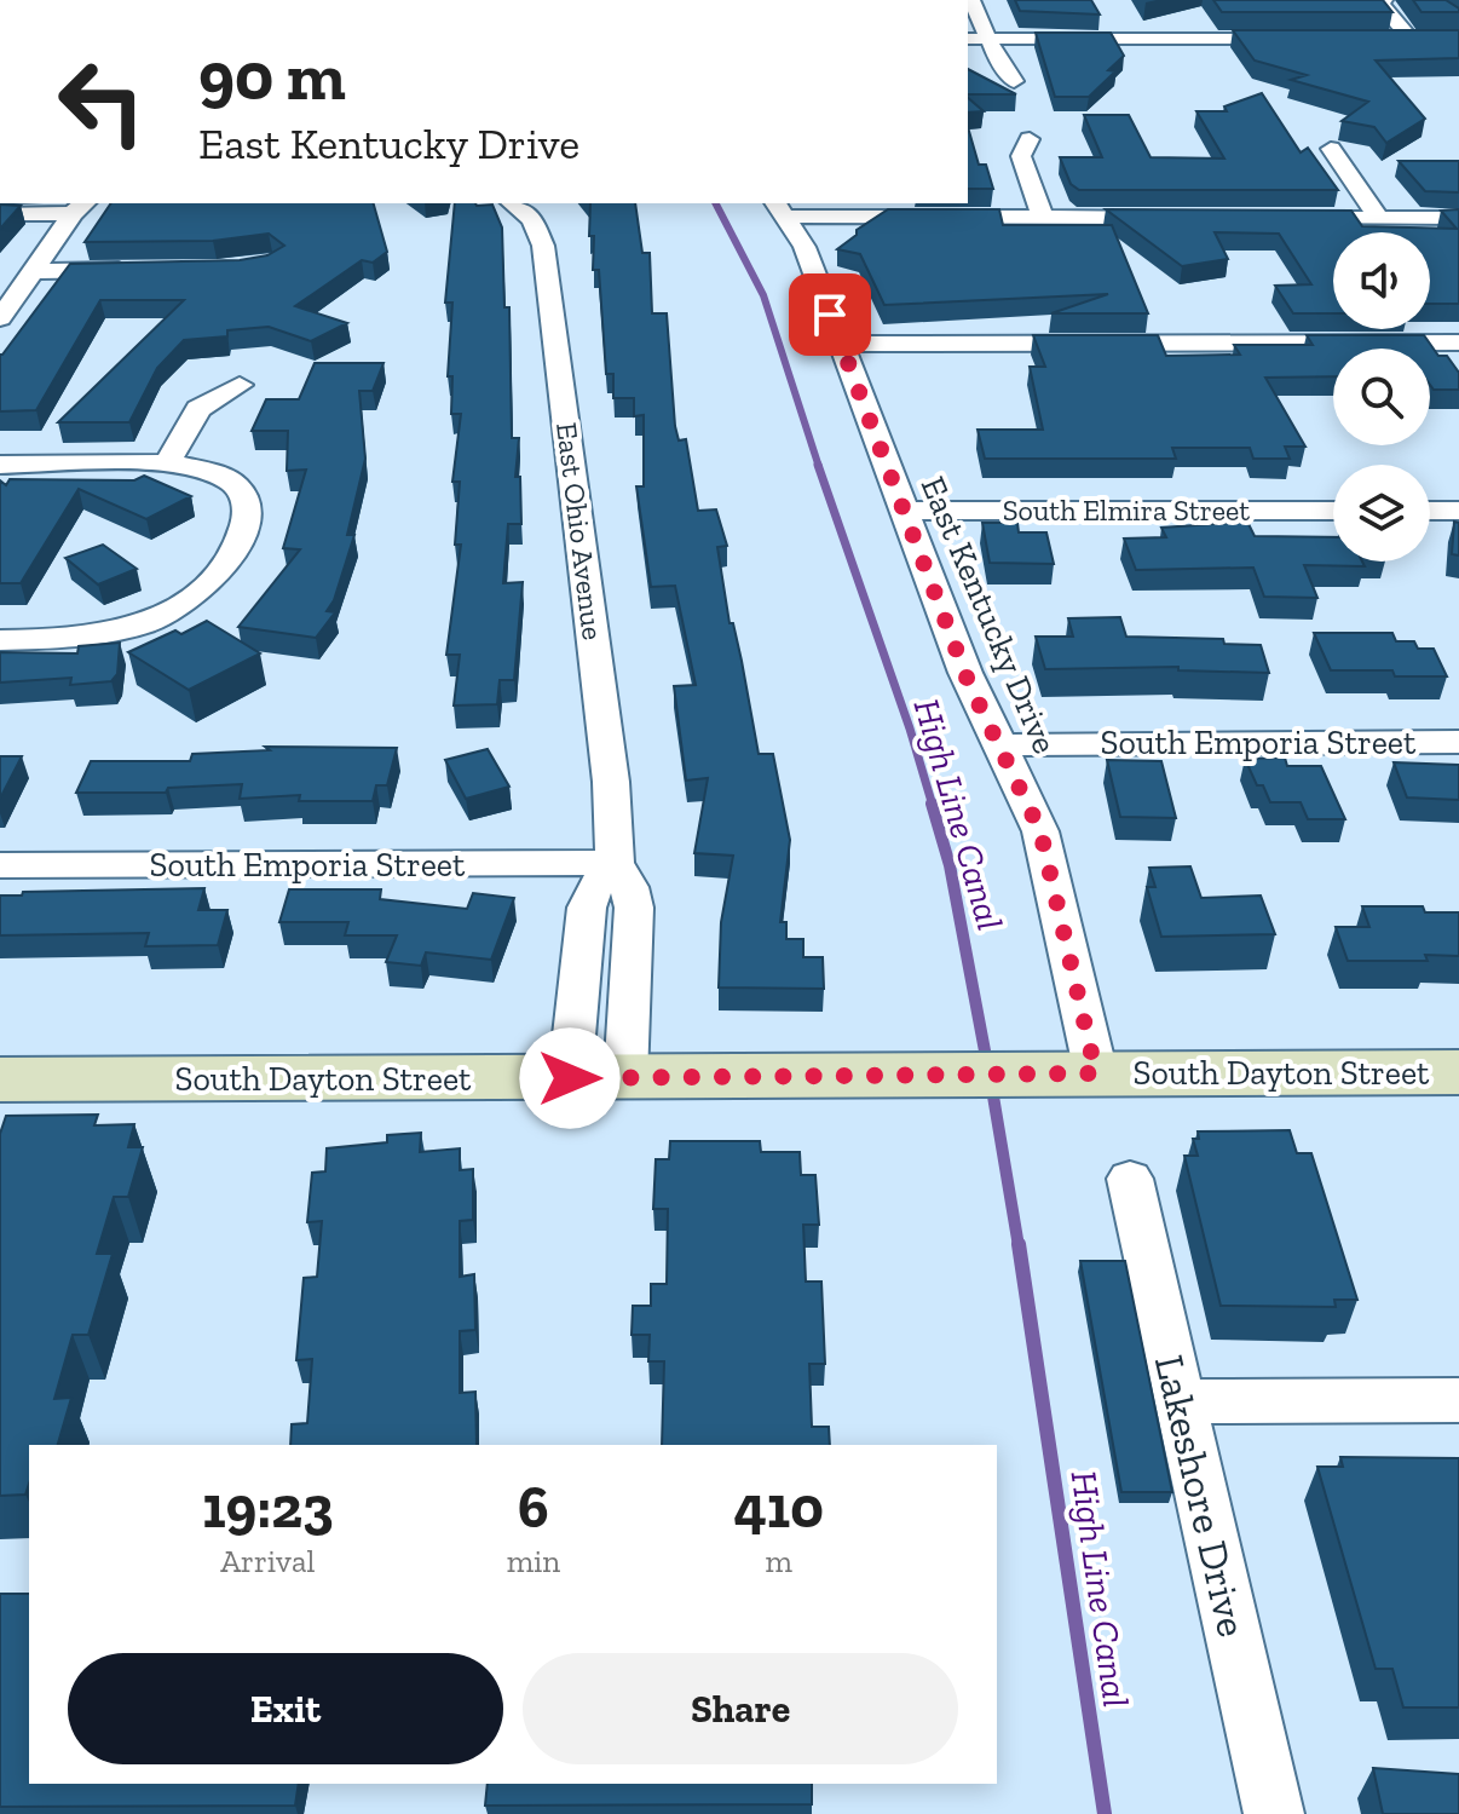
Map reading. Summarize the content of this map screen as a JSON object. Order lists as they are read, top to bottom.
{
  "streets": {
    "street": [
      "South Elmira Street",
      "East Ohio Avenue",
      "East Kentucky Drive",
      "South Emporia Street",
      "South Dayton Street",
      "Lakeshore Drive"
    ]
  },
  "crossings": [
    ["South Elmira Street", "East Kentucky Drive"],
    ["East Ohio Avenue", "South Emporia Street"],
    ["East Ohio Avenue", "South Dayton Street"],
    ["East Kentucky Drive", "South Emporia Street"],
    ["East Kentucky Drive", "South Dayton Street"]
  ],
  "water": ["High Line Canal"],
  "page": {
    "turn": ["90 m", "East Kentucky Drive"],
    "eta": [
      "19:23",
      "Arrival",
      "6",
      "min",
      "410",
      "m"
    ],
    "buttons": ["Exit", "Share"]
  }
}
